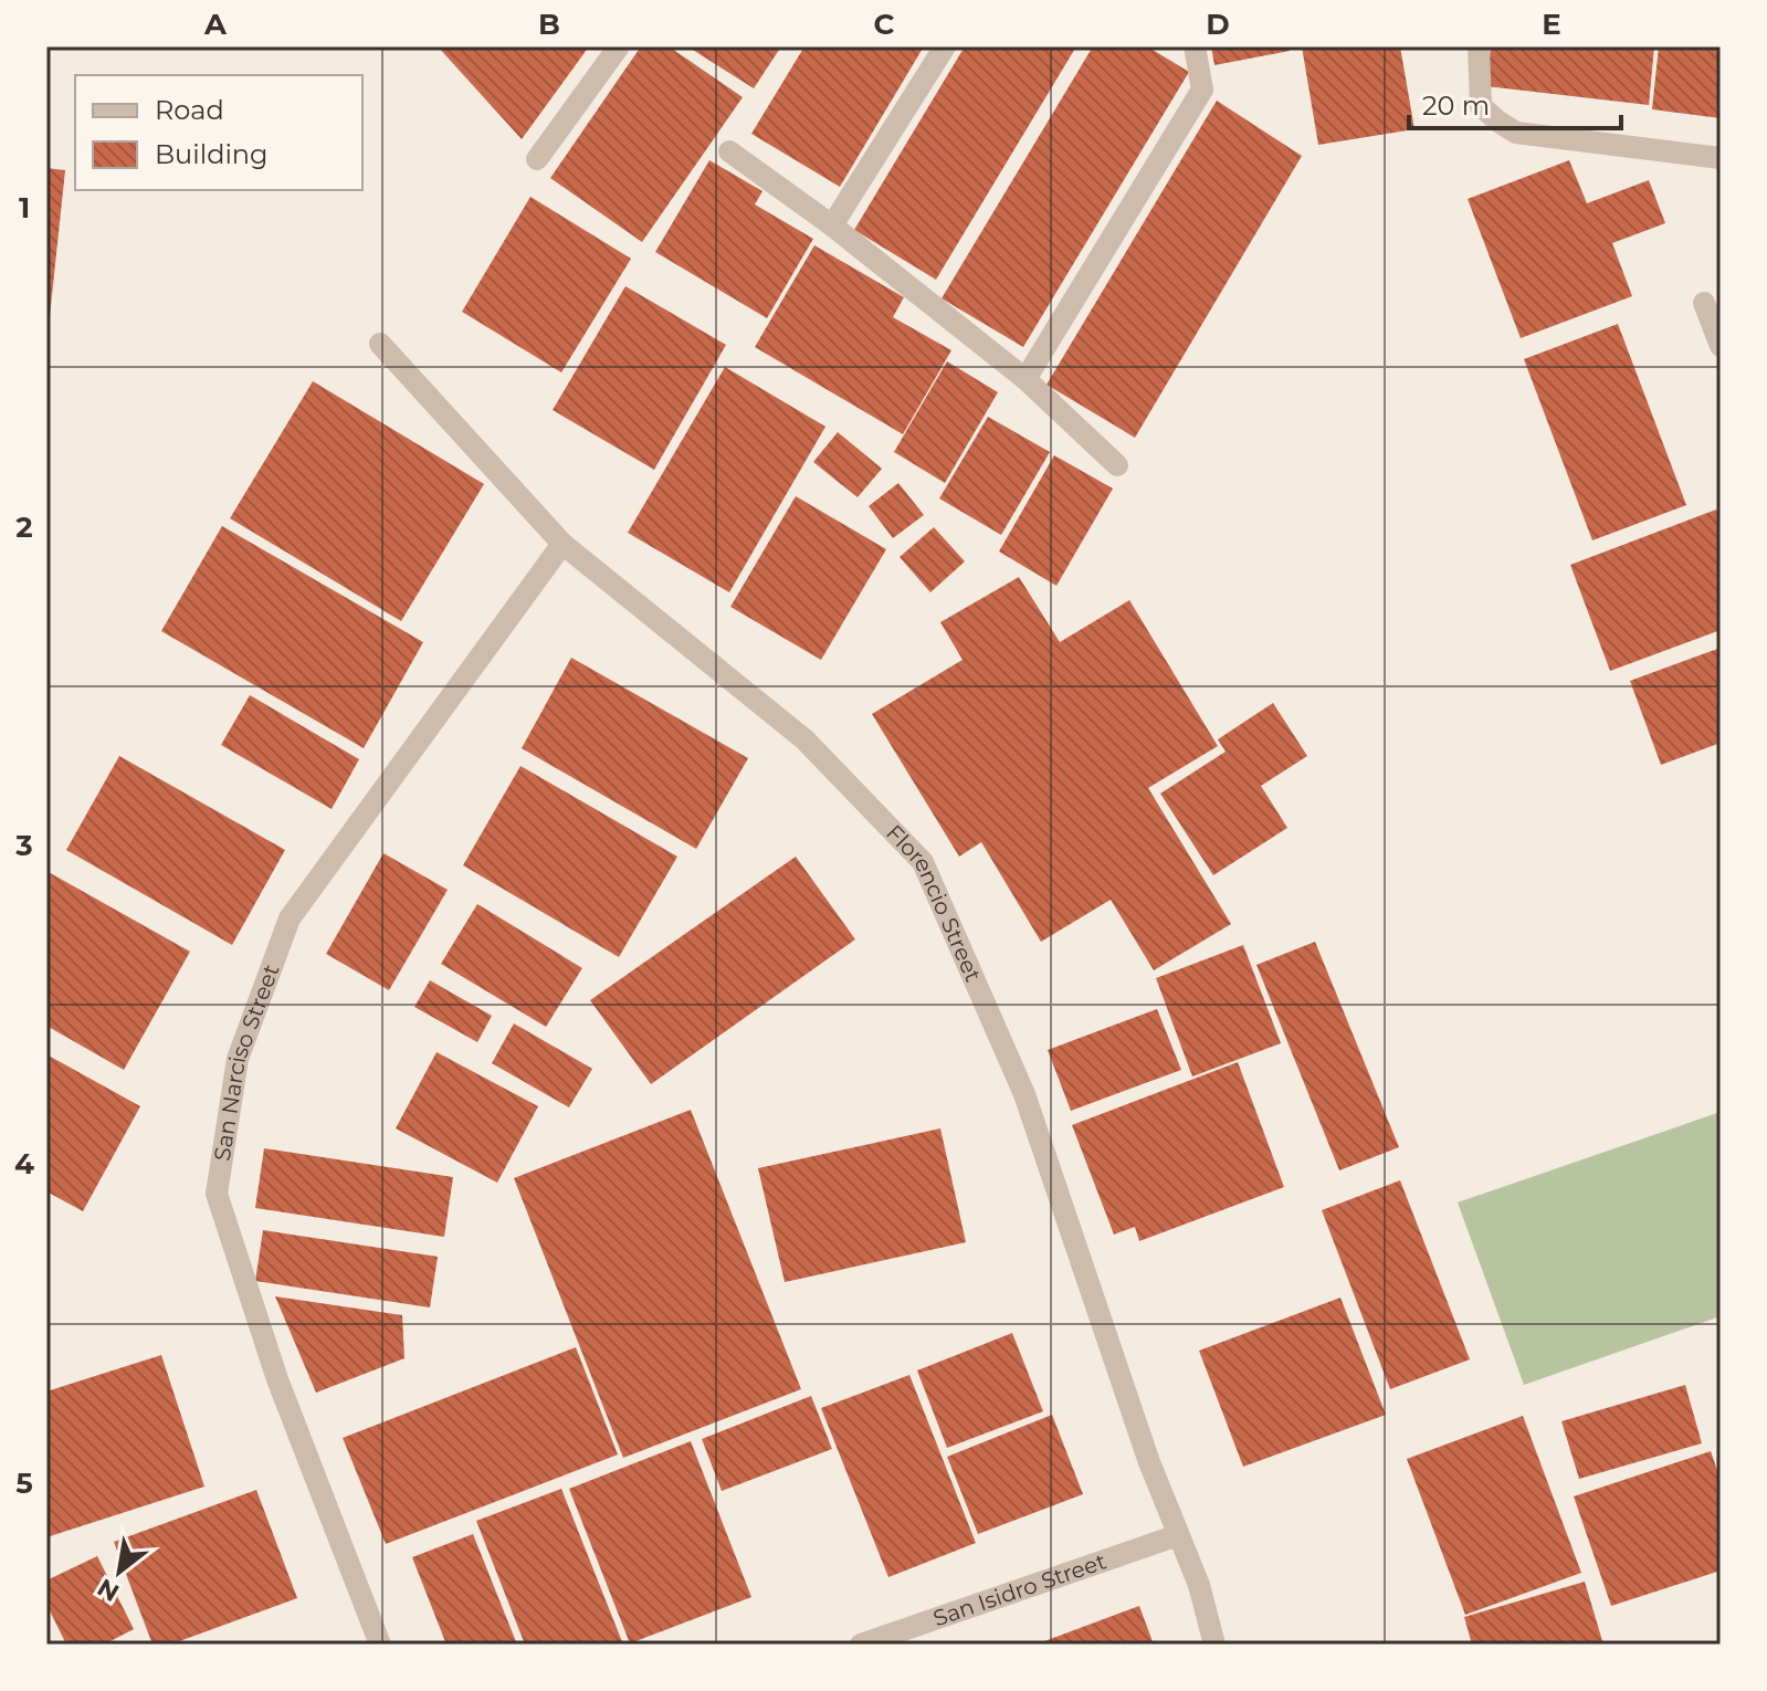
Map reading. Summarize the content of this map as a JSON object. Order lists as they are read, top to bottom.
{
  "streets": {
    "street": ["Florencio Street", "San Narciso Street", "San Isidro Street"]
  },
  "crossings": [
    ["Florencio Street", "San Narciso Street"],
    ["Florencio Street", "San Isidro Street"]
  ],
  "legend": ["Road", "Building"],
  "scale_bar": "20 m",
  "north": "bottom left",
  "grid": {
    "columns": [
      "A",
      "B",
      "C",
      "D",
      "E"
    ],
    "rows": [
      "1",
      "2",
      "3",
      "4",
      "5"
    ]
  }
}
